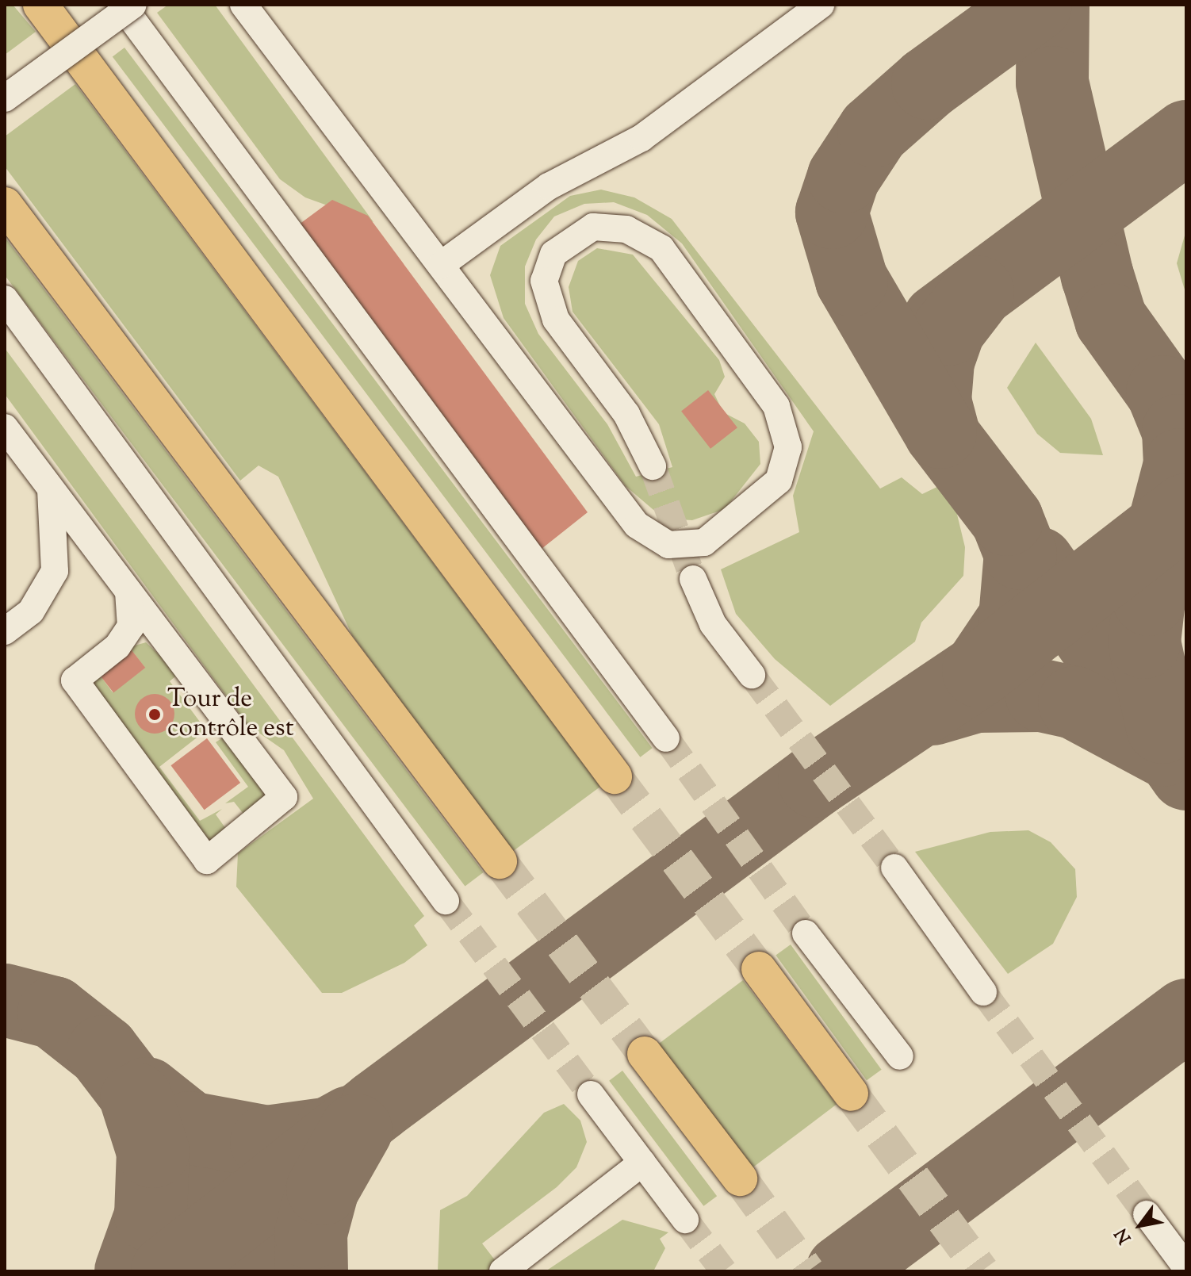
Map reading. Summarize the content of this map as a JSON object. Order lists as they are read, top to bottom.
{
  "places": ["Tour de contrôle est"],
  "north": "bottom left"
}
